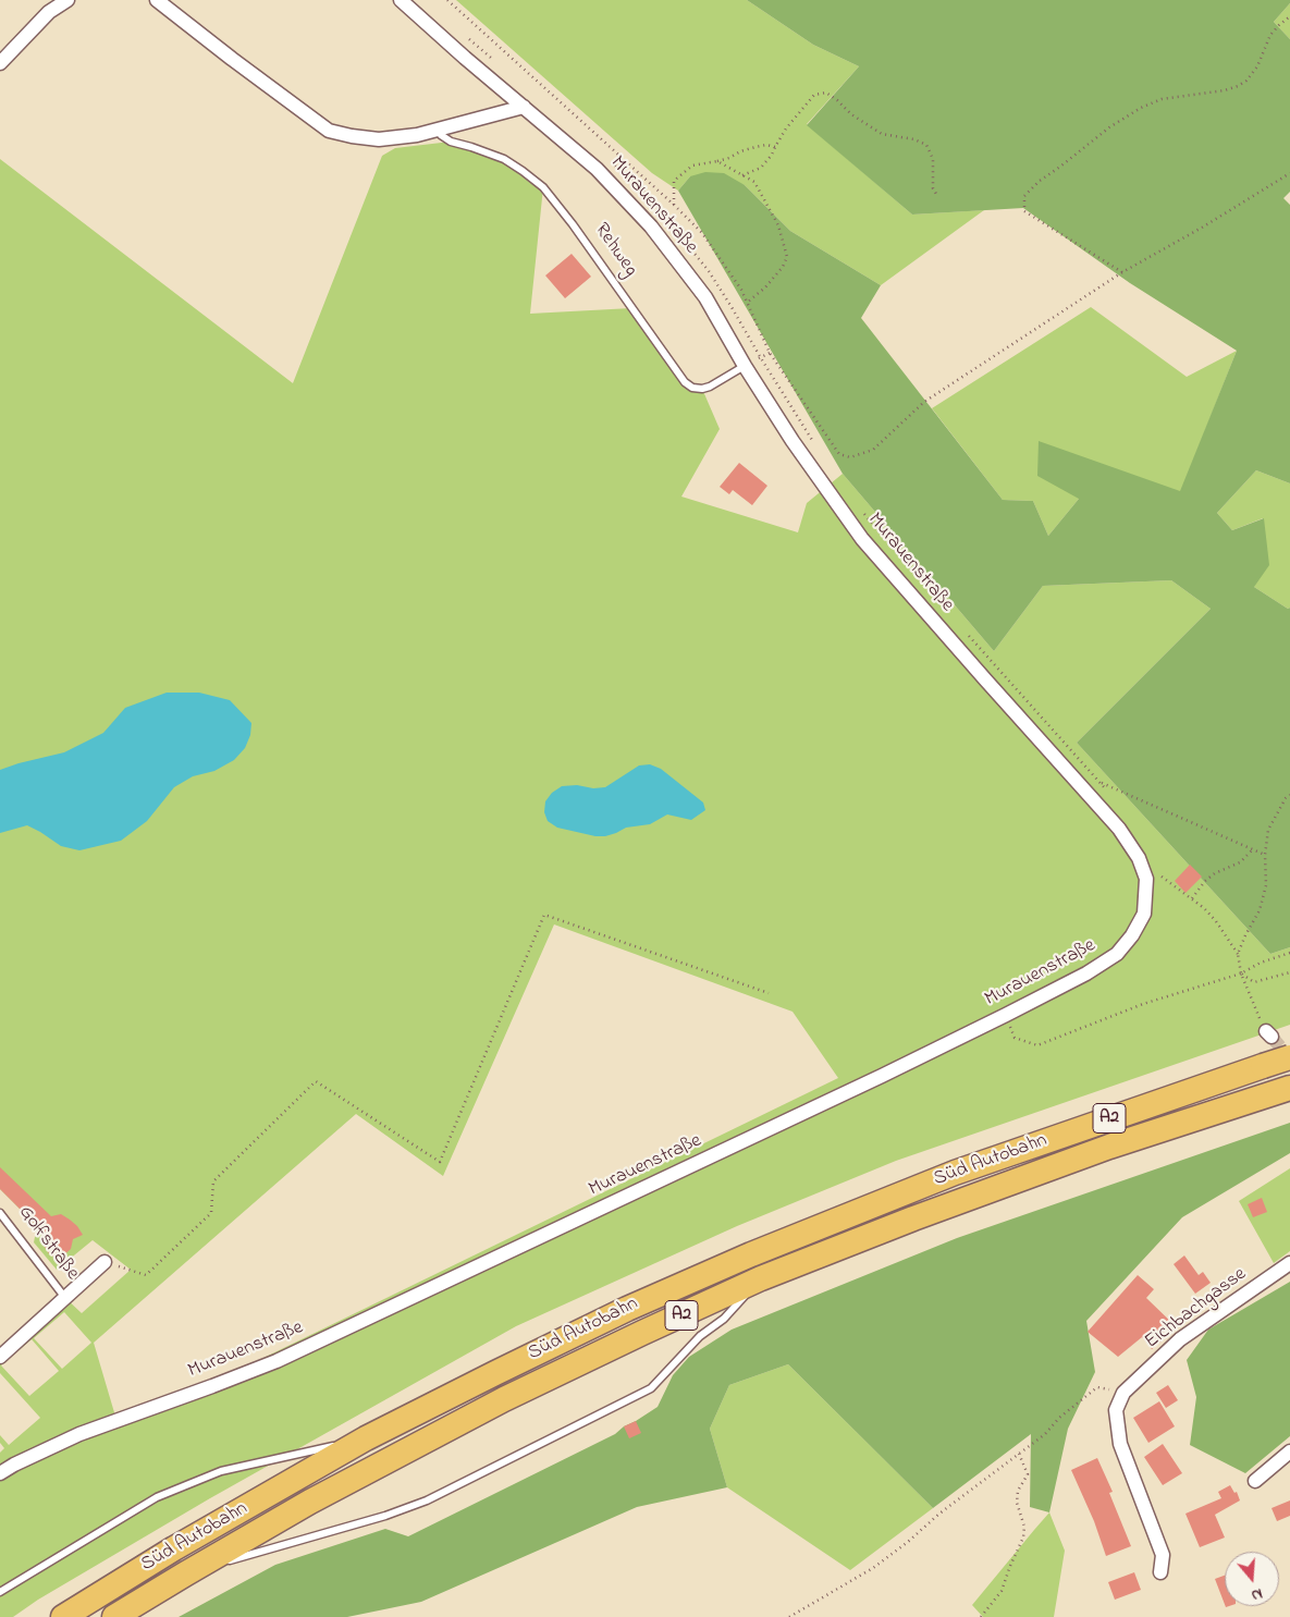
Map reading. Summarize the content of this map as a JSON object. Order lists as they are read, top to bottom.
{
  "streets": {
    "highway": ["A2", "Süd Autobahn"],
    "street": ["Murauenstraße", "Golfstraße", "Eichbachgasse"],
    "lane": ["Rehweg"]
  },
  "crossings": [
    ["Murauenstraße", "Rehweg"]
  ],
  "north": "bottom"
}
